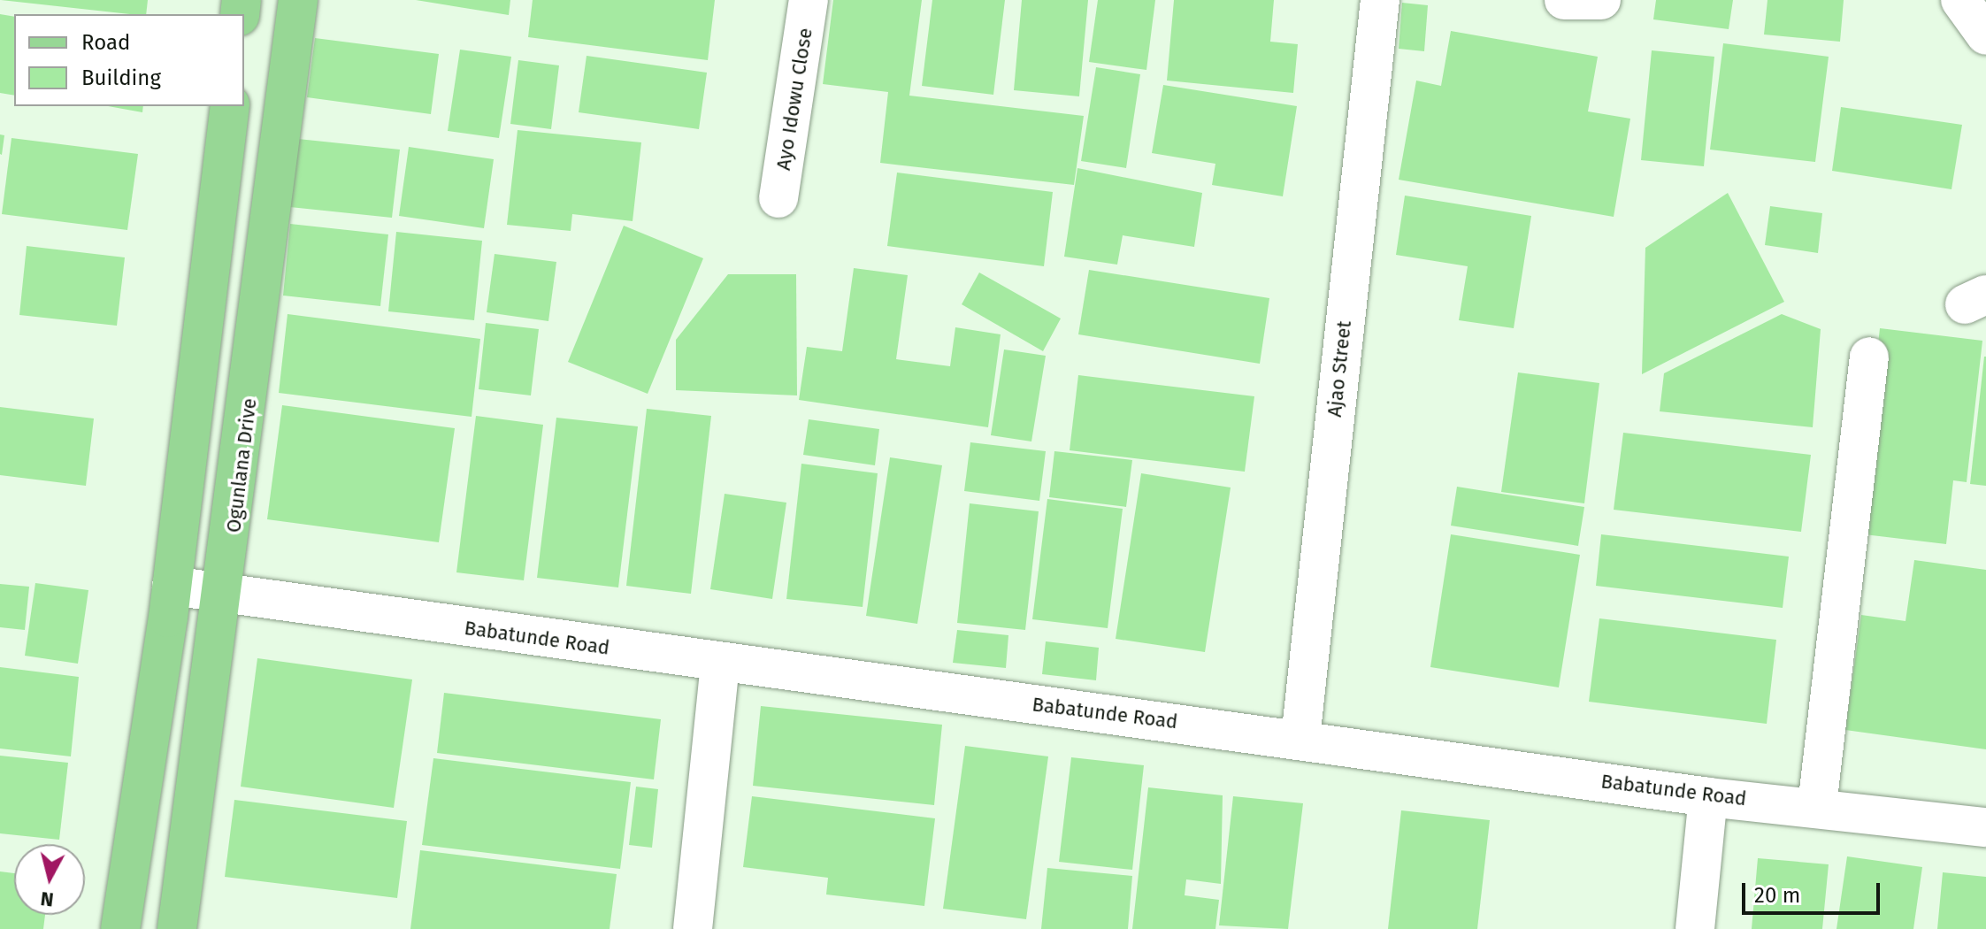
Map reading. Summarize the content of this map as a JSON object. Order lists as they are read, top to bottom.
{
  "streets": {
    "main road": ["Ogunlana Drive"],
    "street": ["Ayo Idowu Close", "Ajao Street", "Babatunde Road"]
  },
  "crossings": [
    ["Ajao Street", "Babatunde Road"],
    ["Ogunlana Drive", "Babatunde Road"]
  ],
  "legend": ["Road", "Building"],
  "scale_bar": "20 m",
  "north": "bottom"
}
